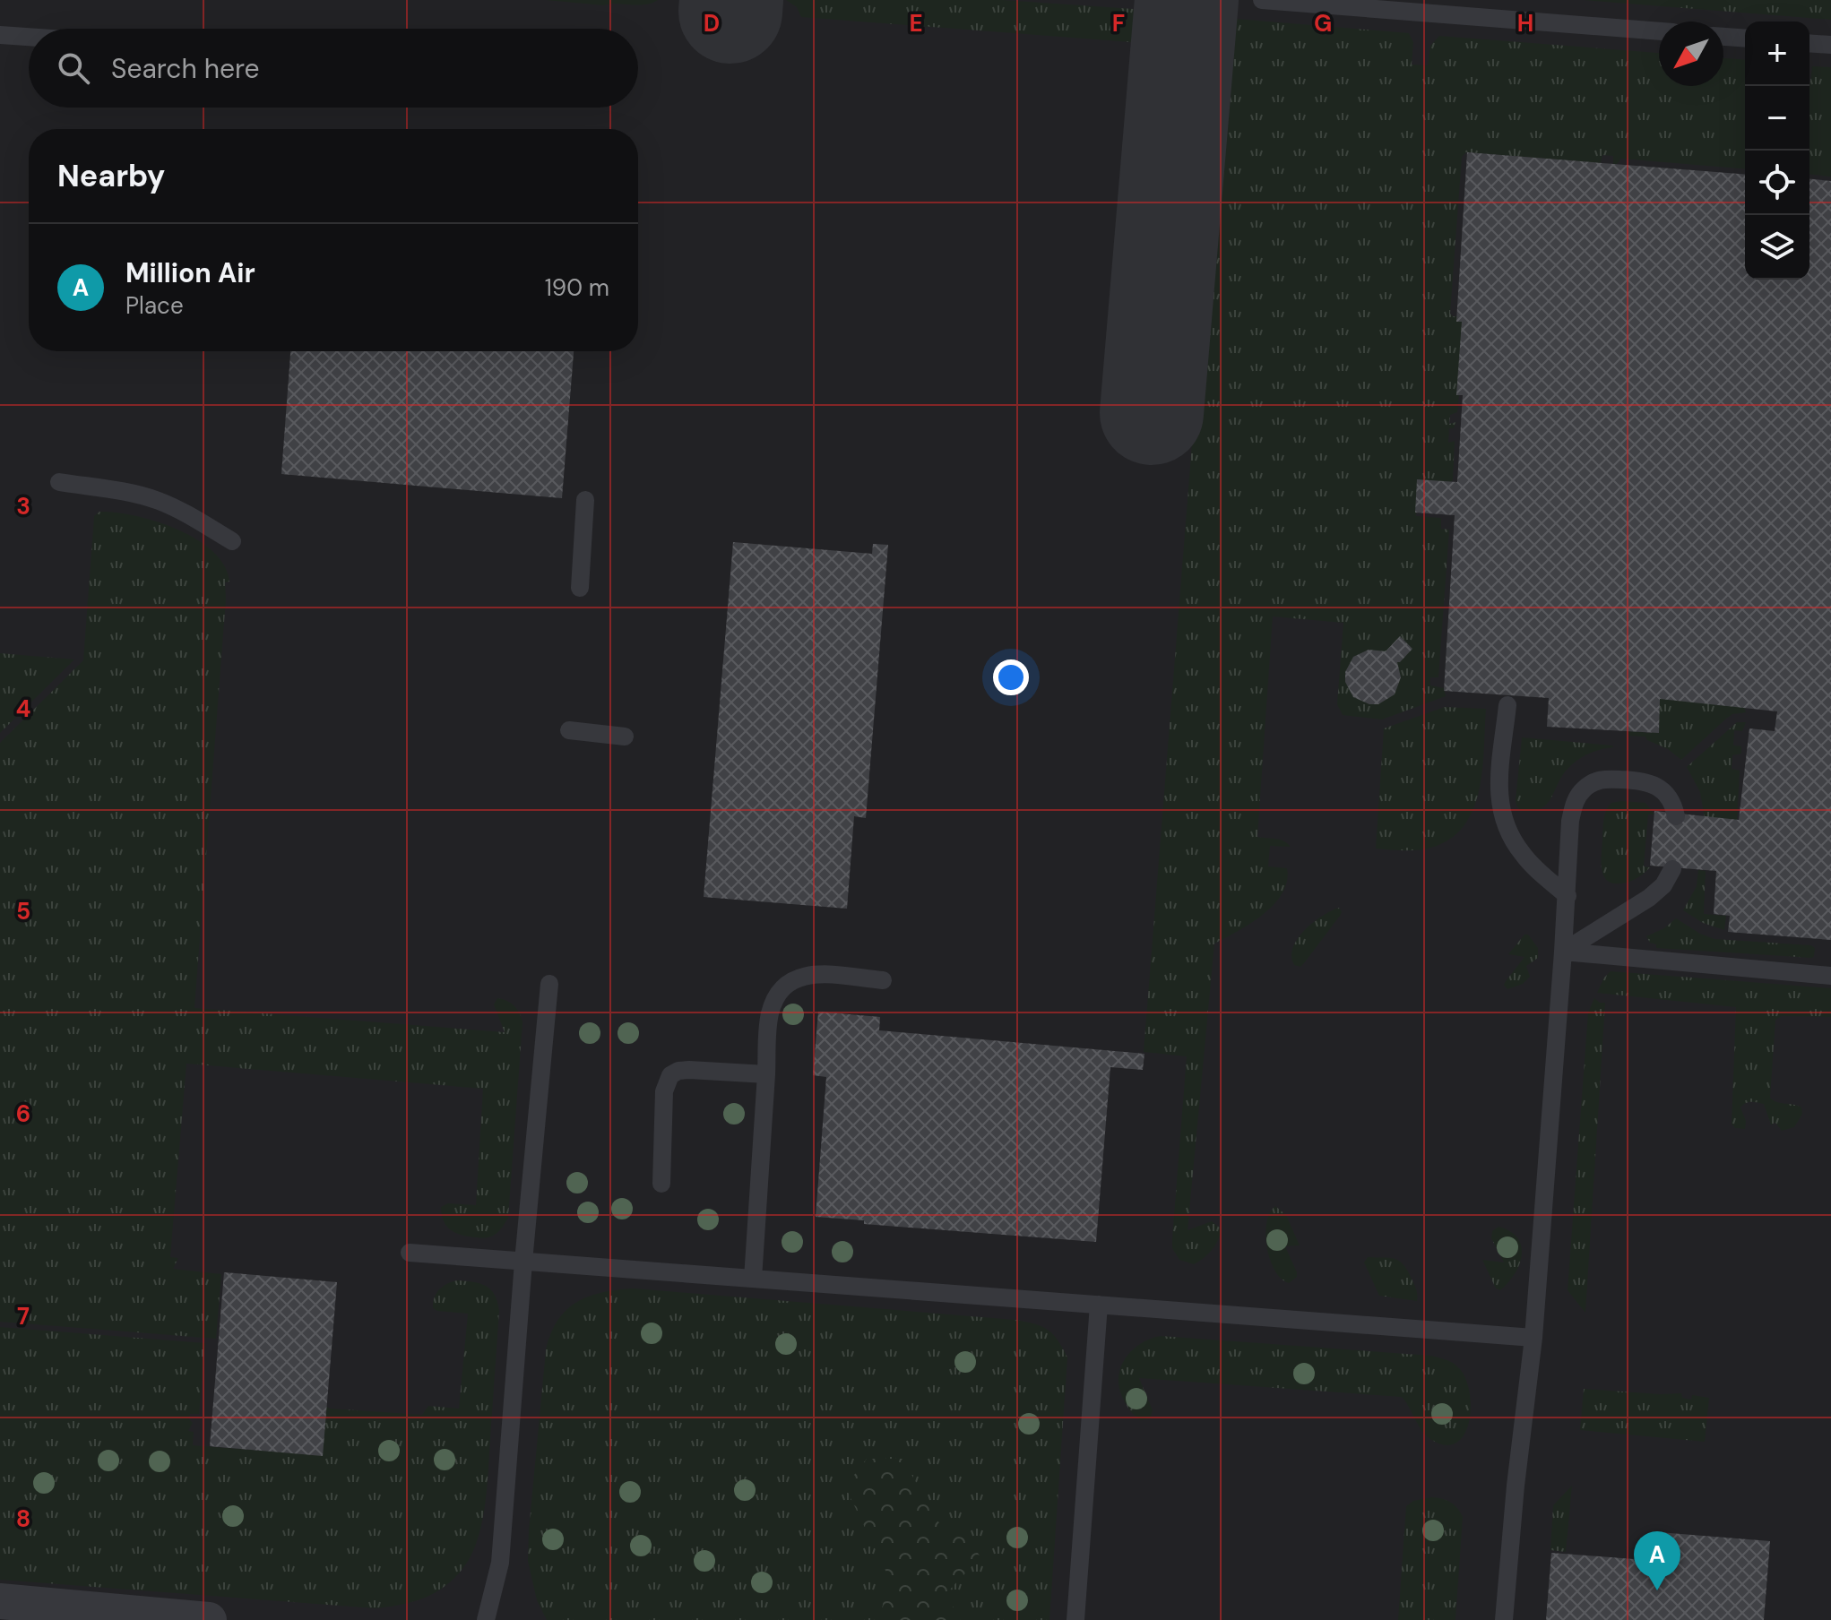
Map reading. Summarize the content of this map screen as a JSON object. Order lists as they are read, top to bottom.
{
  "north": "bottom left",
  "page": {
    "map_buttons": ["+", "−"],
    "search": "Search here",
    "heading": "Nearby",
    "list": [
      {
        "mark": "A",
        "name": "Million Air",
        "note": "Place",
        "value": "190 m"
      }
    ],
    "pins": "A"
  },
  "grid": {
    "columns": [
      "D",
      "E",
      "F",
      "G",
      "H"
    ],
    "rows": [
      "3",
      "4",
      "5",
      "6",
      "7",
      "8"
    ]
  }
}
